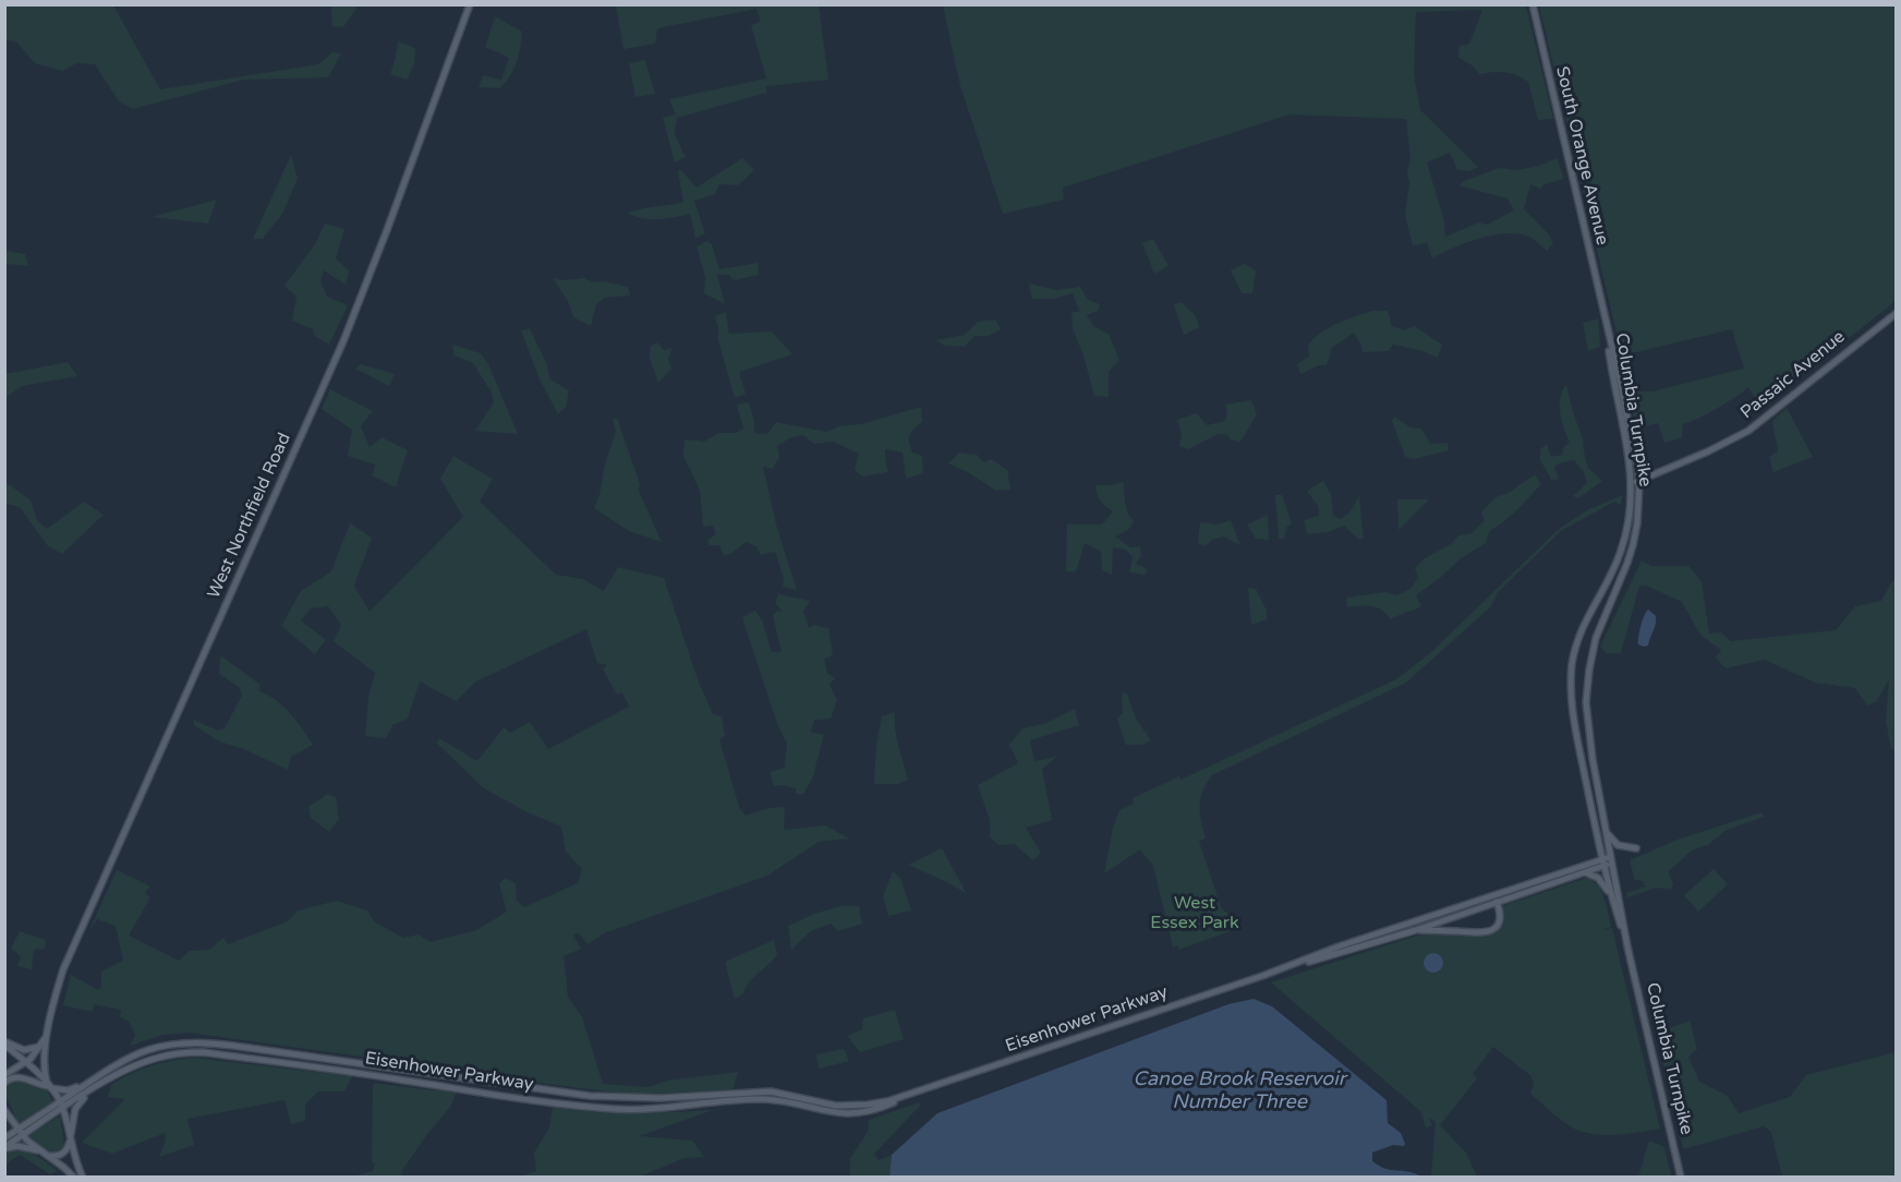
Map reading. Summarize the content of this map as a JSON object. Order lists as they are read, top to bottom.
{
  "streets": {
    "main road": [
      "South Orange Avenue",
      "Passaic Avenue",
      "Columbia Turnpike",
      "West Northfield Road",
      "Eisenhower Parkway"
    ]
  },
  "crossings": [
    ["South Orange Avenue", "Columbia Turnpike"],
    ["Passaic Avenue", "Columbia Turnpike"],
    ["Columbia Turnpike", "Eisenhower Parkway"]
  ],
  "water": ["Canoe Brook Reservoir Number Three"],
  "parks": ["West Essex Park"]
}
